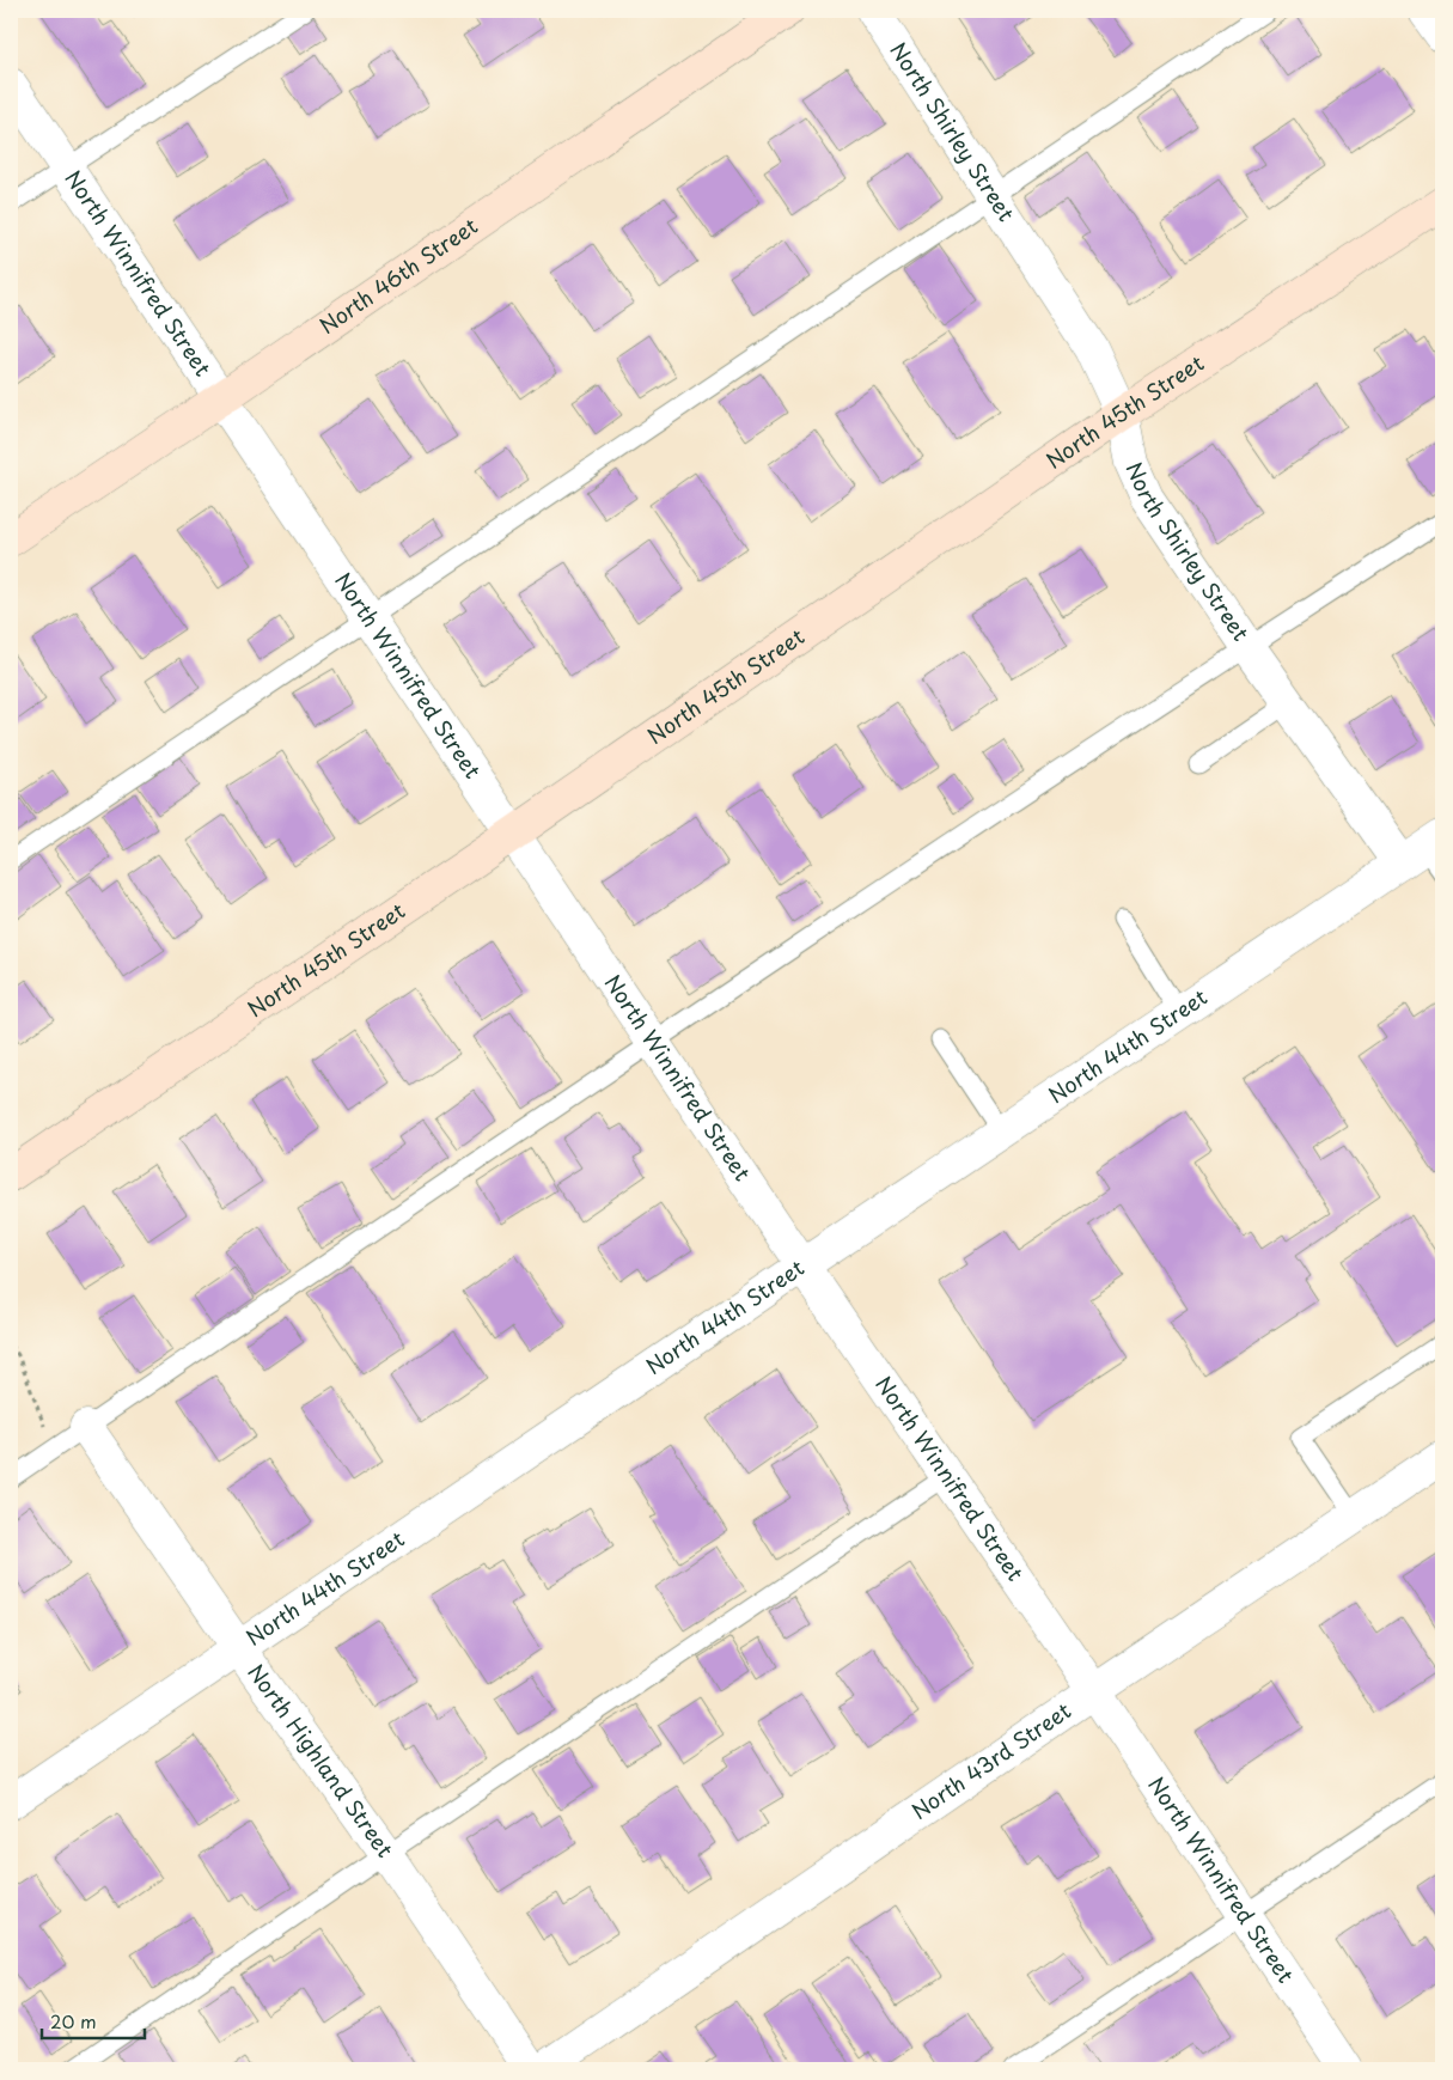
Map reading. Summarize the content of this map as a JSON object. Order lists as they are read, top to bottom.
{
  "streets": {
    "street": [
      "North Shirley Street",
      "North Winnifred Street",
      "North 46th Street",
      "North 45th Street",
      "North 44th Street",
      "North 43rd Street",
      "North Highland Street"
    ]
  },
  "crossings": [
    ["North Shirley Street", "North 45th Street"],
    ["North Shirley Street", "North 44th Street"],
    ["North Winnifred Street", "North 46th Street"],
    ["North Winnifred Street", "North 45th Street"],
    ["North Winnifred Street", "North 44th Street"],
    ["North Winnifred Street", "North 43rd Street"],
    ["North 44th Street", "North Highland Street"]
  ],
  "scale_bar": "20 m"
}
